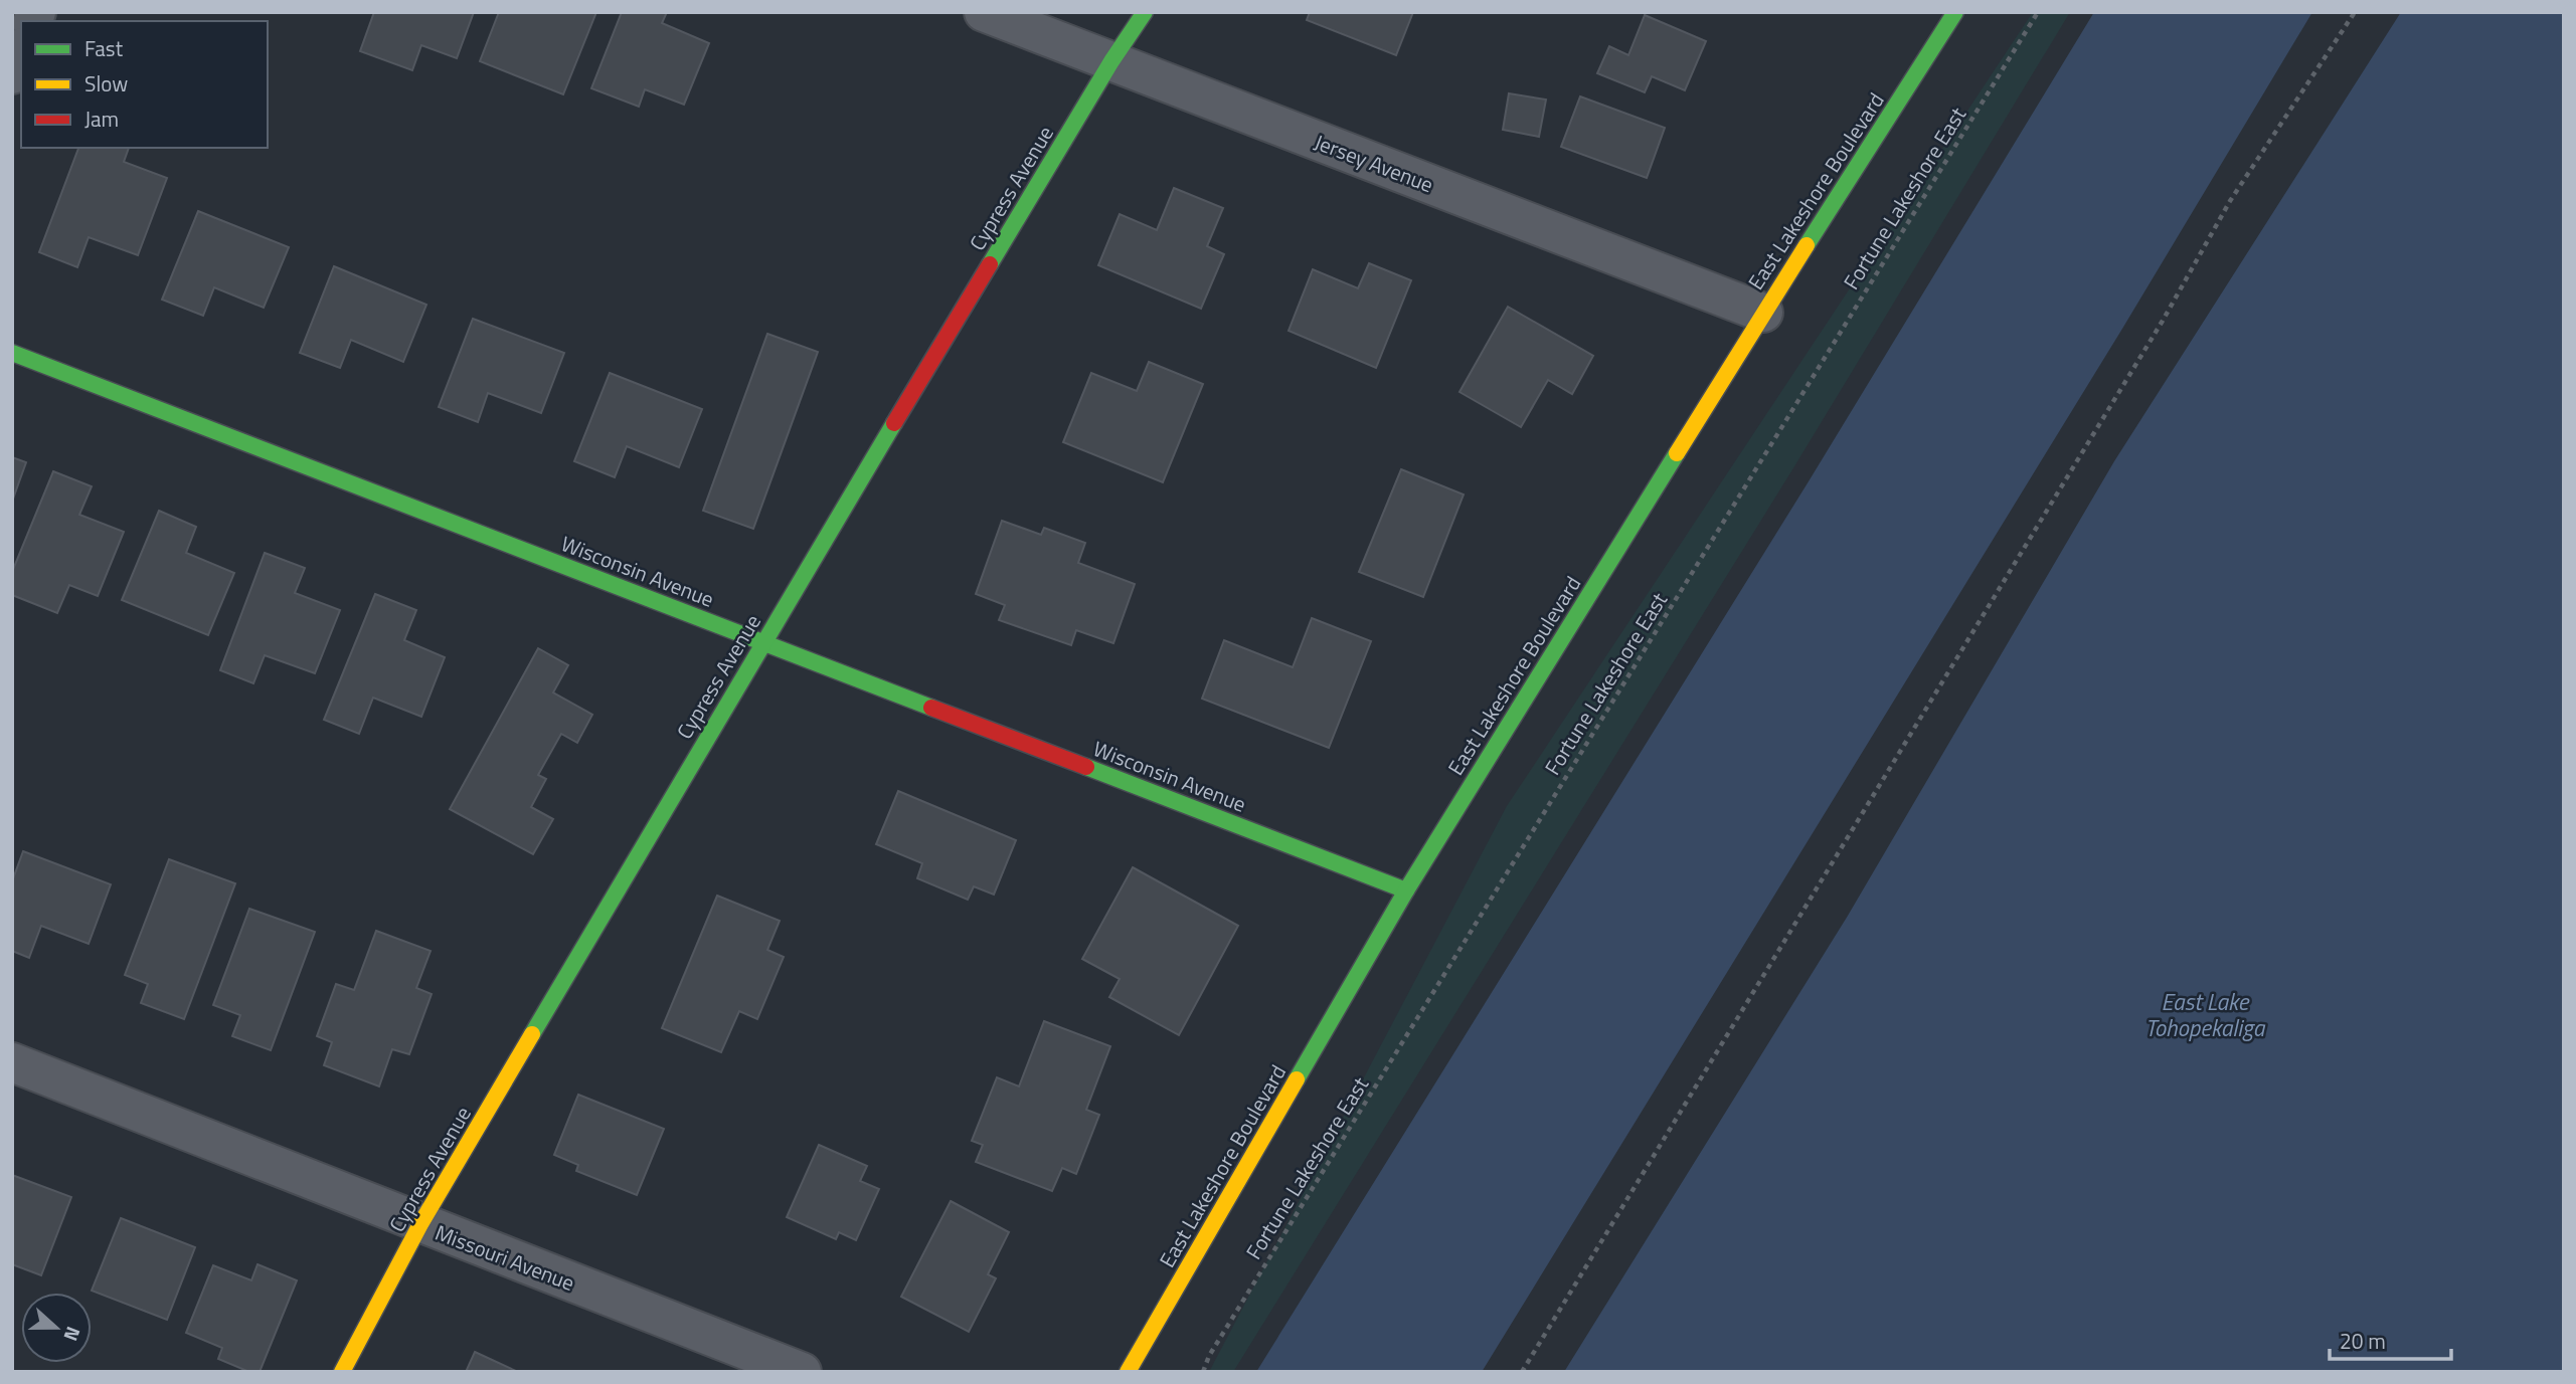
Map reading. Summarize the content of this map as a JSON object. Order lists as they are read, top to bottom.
{
  "streets": {
    "street": [
      "Jersey Avenue",
      "Cypress Avenue",
      "East Lakeshore Boulevard",
      "Wisconsin Avenue",
      "Missouri Avenue"
    ],
    "path": ["Fortune Lakeshore East"]
  },
  "crossings": [
    ["Jersey Avenue", "Cypress Avenue"],
    ["Jersey Avenue", "East Lakeshore Boulevard"],
    ["Cypress Avenue", "Wisconsin Avenue"],
    ["Cypress Avenue", "Missouri Avenue"],
    ["East Lakeshore Boulevard", "Wisconsin Avenue"]
  ],
  "water": ["East Lake Tohopekaliga"],
  "legend": ["Fast", "Slow", "Jam"],
  "scale_bar": "20 m",
  "north": "right"
}
